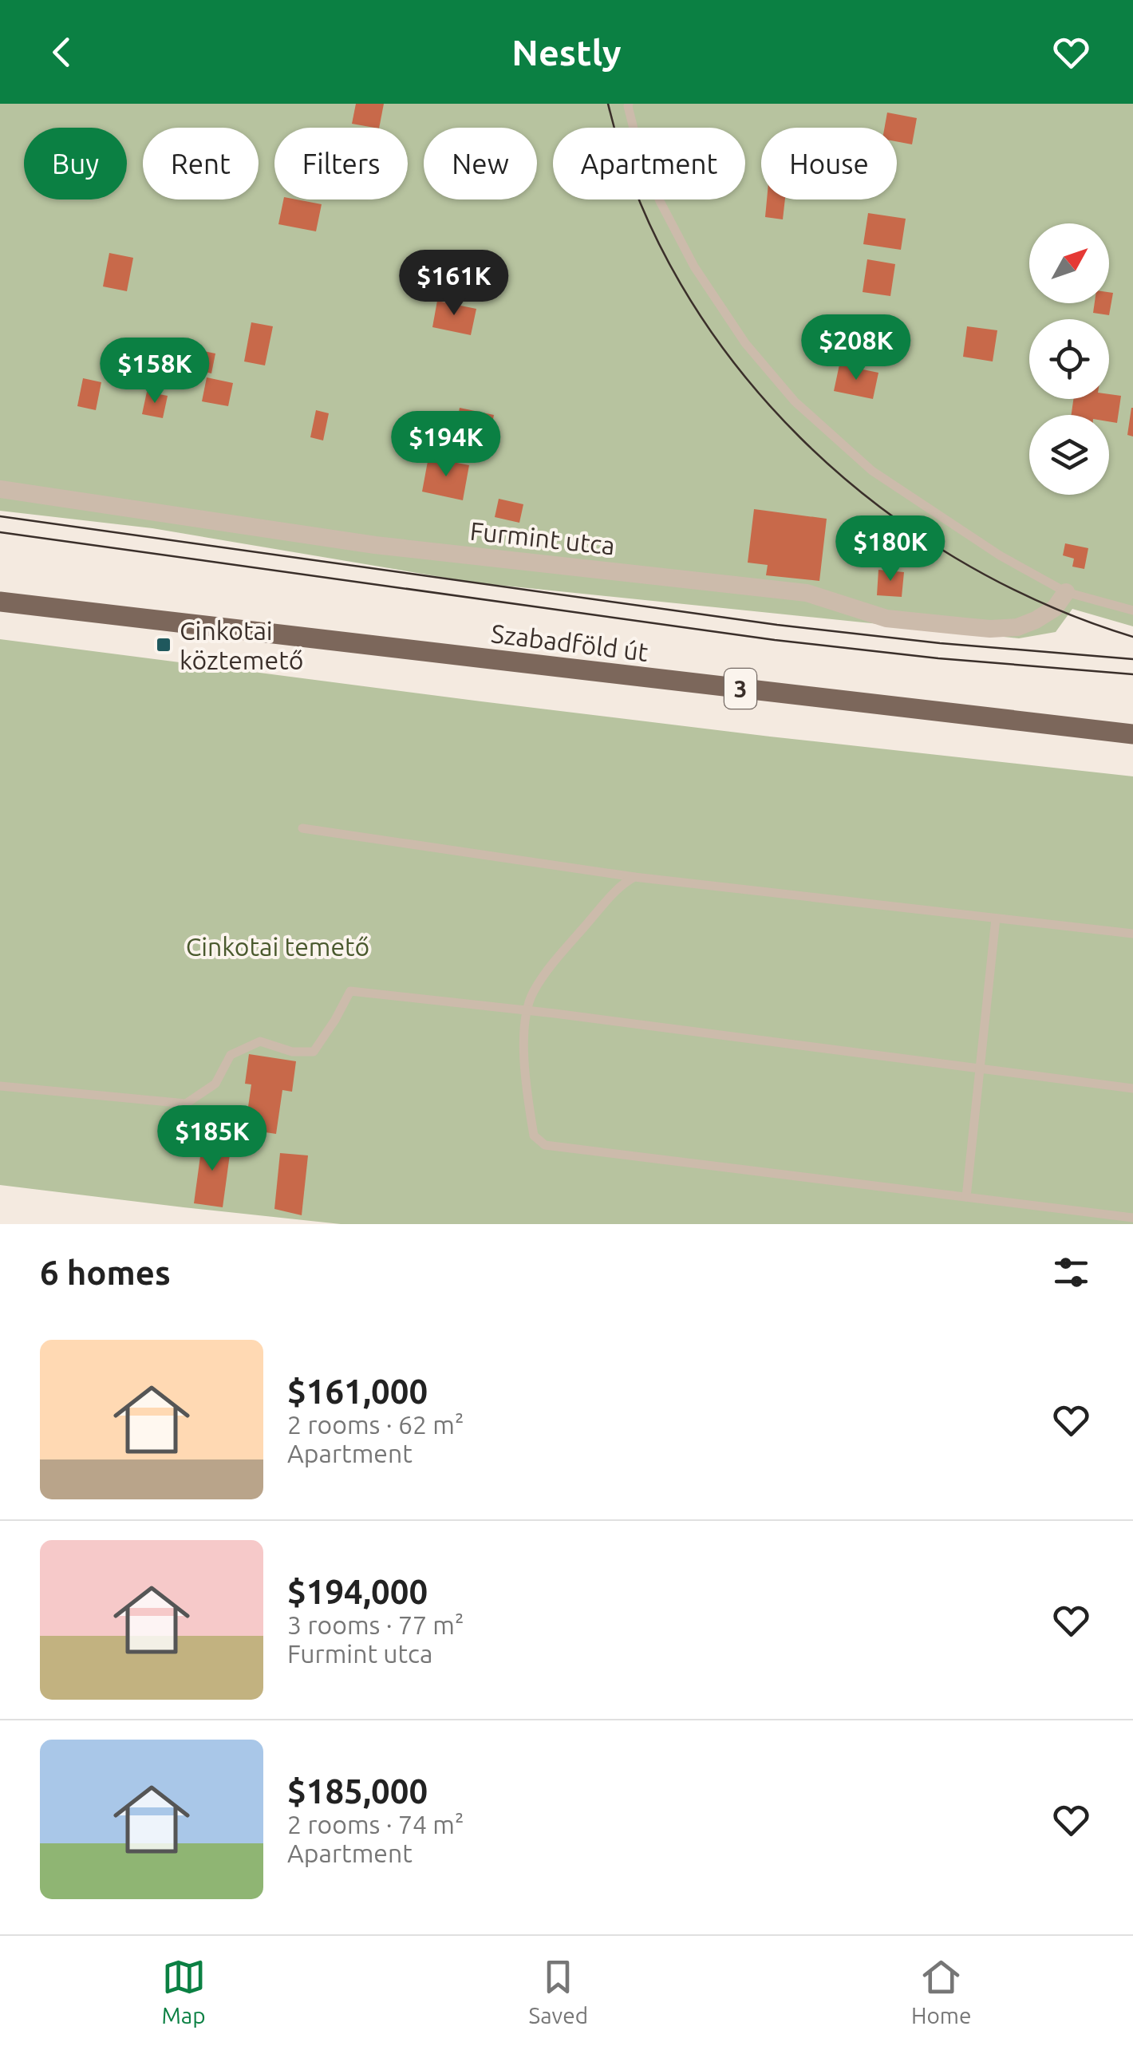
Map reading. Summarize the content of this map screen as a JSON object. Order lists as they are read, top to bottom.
{
  "streets": {
    "main road": ["Szabadföld út", "3"],
    "street": ["Furmint utca"]
  },
  "parks": ["Cinkotai temető"],
  "places": {
    "transit": ["Cinkotai köztemető"]
  },
  "north": "top right",
  "page": {
    "header": "Nestly",
    "chip": [
      "Buy",
      "Rent",
      "Filters",
      "New",
      "Apartment",
      "House"
    ],
    "price": [
      "$161K",
      "$208K",
      "$158K",
      "$194K",
      "$180K",
      "$185K"
    ],
    "heading": "6 homes",
    "list": [
      {
        "name": "$161,000",
        "note": "2 rooms · 62 m² · Apartment"
      },
      {
        "name": "$194,000",
        "note": "3 rooms · 77 m² · Furmint utca"
      },
      {
        "name": "$185,000",
        "note": "2 rooms · 74 m² · Apartment"
      }
    ],
    "tabs": ["Map", "Saved", "Home"]
  }
}
